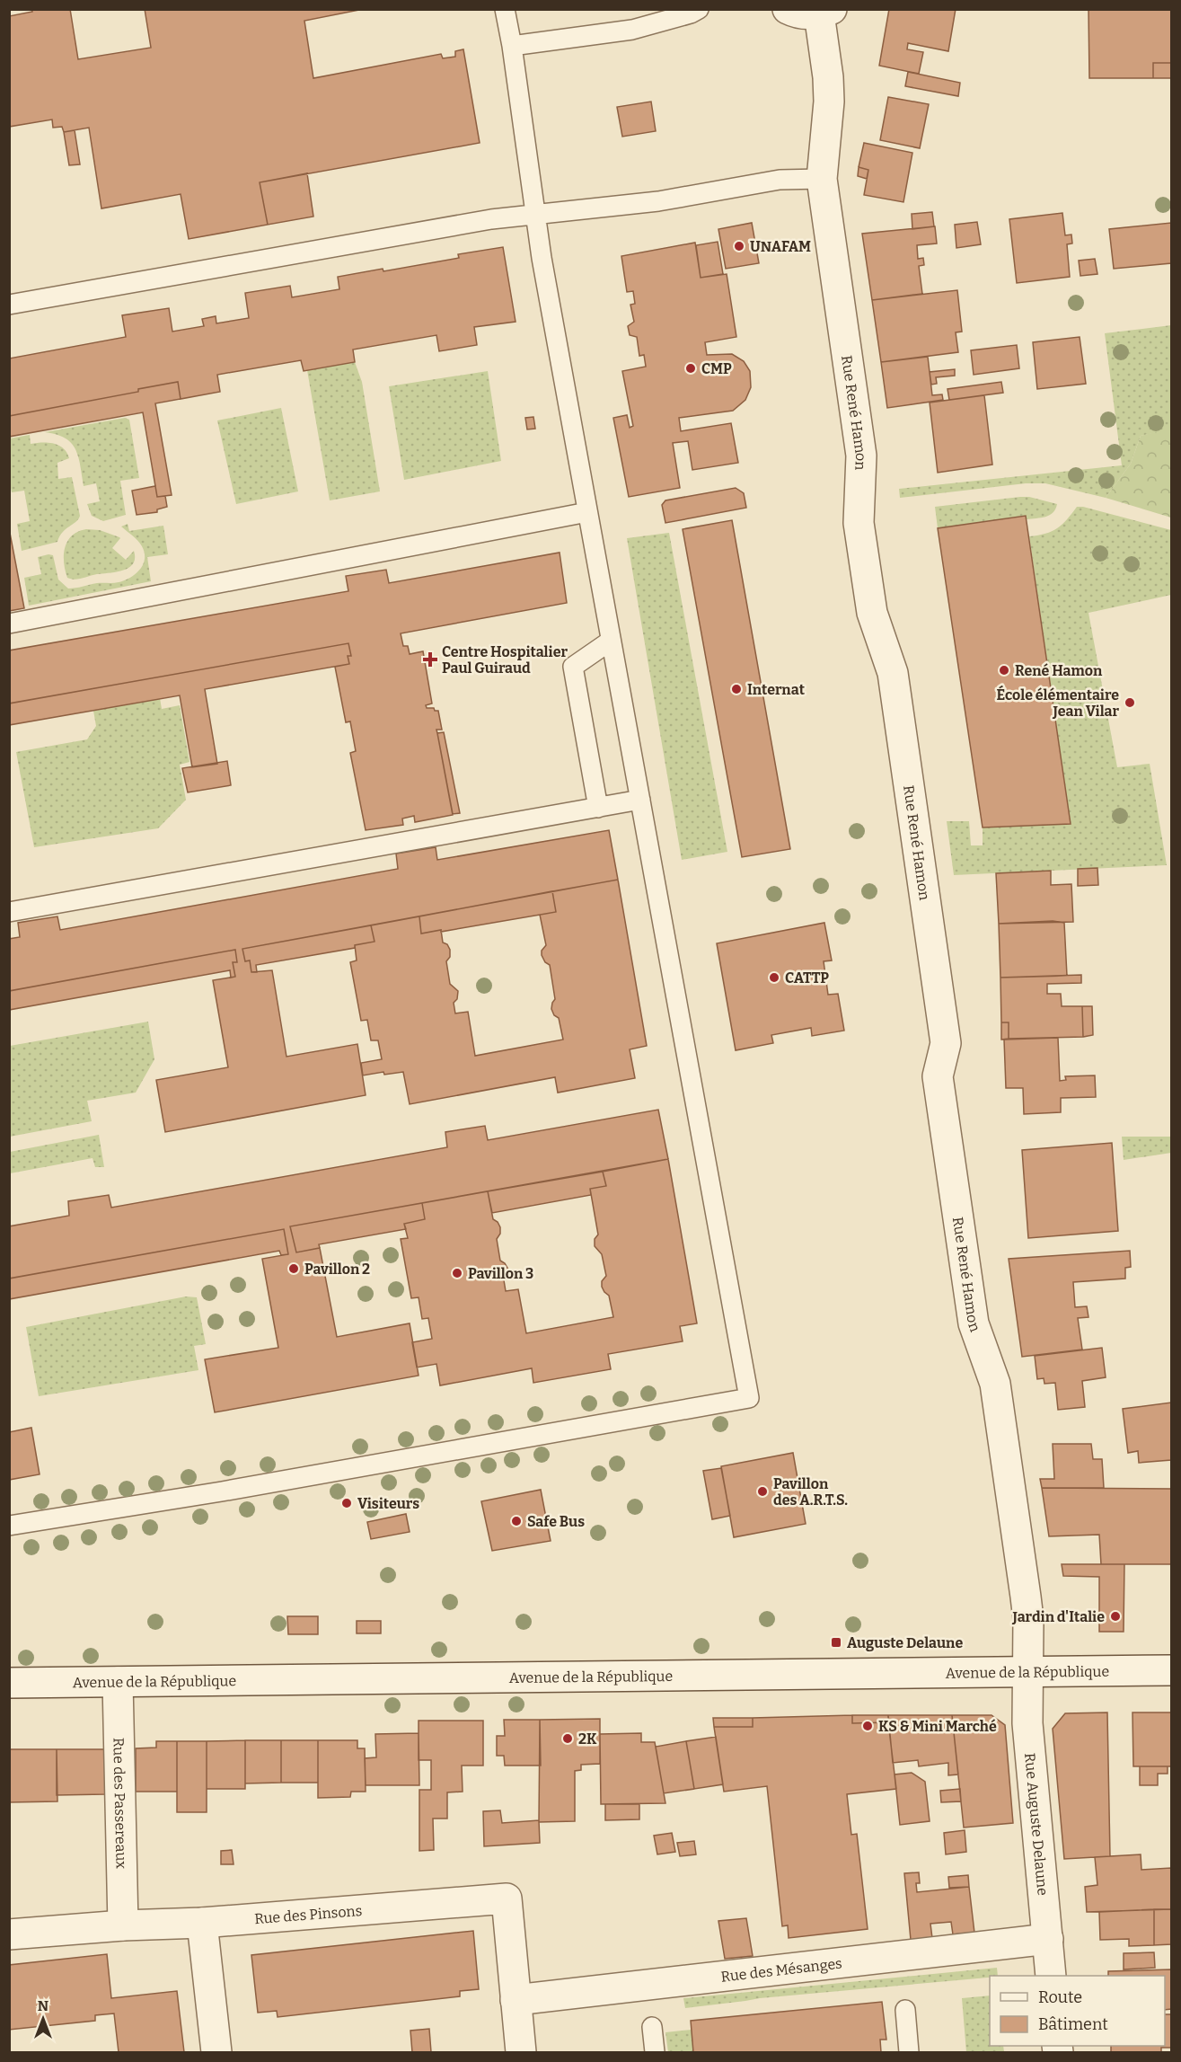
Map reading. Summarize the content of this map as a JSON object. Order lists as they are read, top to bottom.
{
  "streets": {
    "street": [
      "Rue René Hamon",
      "Avenue de la République",
      "Rue des Passereaux",
      "Rue Auguste Delaune",
      "Rue des Pinsons",
      "Rue des Mésanges"
    ]
  },
  "crossings": [
    ["Rue René Hamon", "Avenue de la République"],
    ["Rue René Hamon", "Rue Auguste Delaune"],
    ["Avenue de la République", "Rue des Passereaux"],
    ["Avenue de la République", "Rue Auguste Delaune"],
    ["Rue des Passereaux", "Rue des Pinsons"],
    ["Rue Auguste Delaune", "Rue des Mésanges"],
    ["Rue des Pinsons", "Rue des Mésanges"]
  ],
  "places": {
    "other": [
      "UNAFAM",
      "CMP",
      "René Hamon",
      "Internat",
      "École élémentaire Jean Vilar",
      "CATTP",
      "Pavillon 2",
      "Pavillon 3",
      "Pavillon des A.R.T.S.",
      "Visiteurs",
      "Safe Bus",
      "Jardin d'Italie",
      "KS & Mini Marché",
      "2K"
    ],
    "health": ["Centre Hospitalier Paul Guiraud"],
    "transit": ["Auguste Delaune"]
  },
  "legend": ["Route", "Bâtiment"],
  "north": "top"
}
